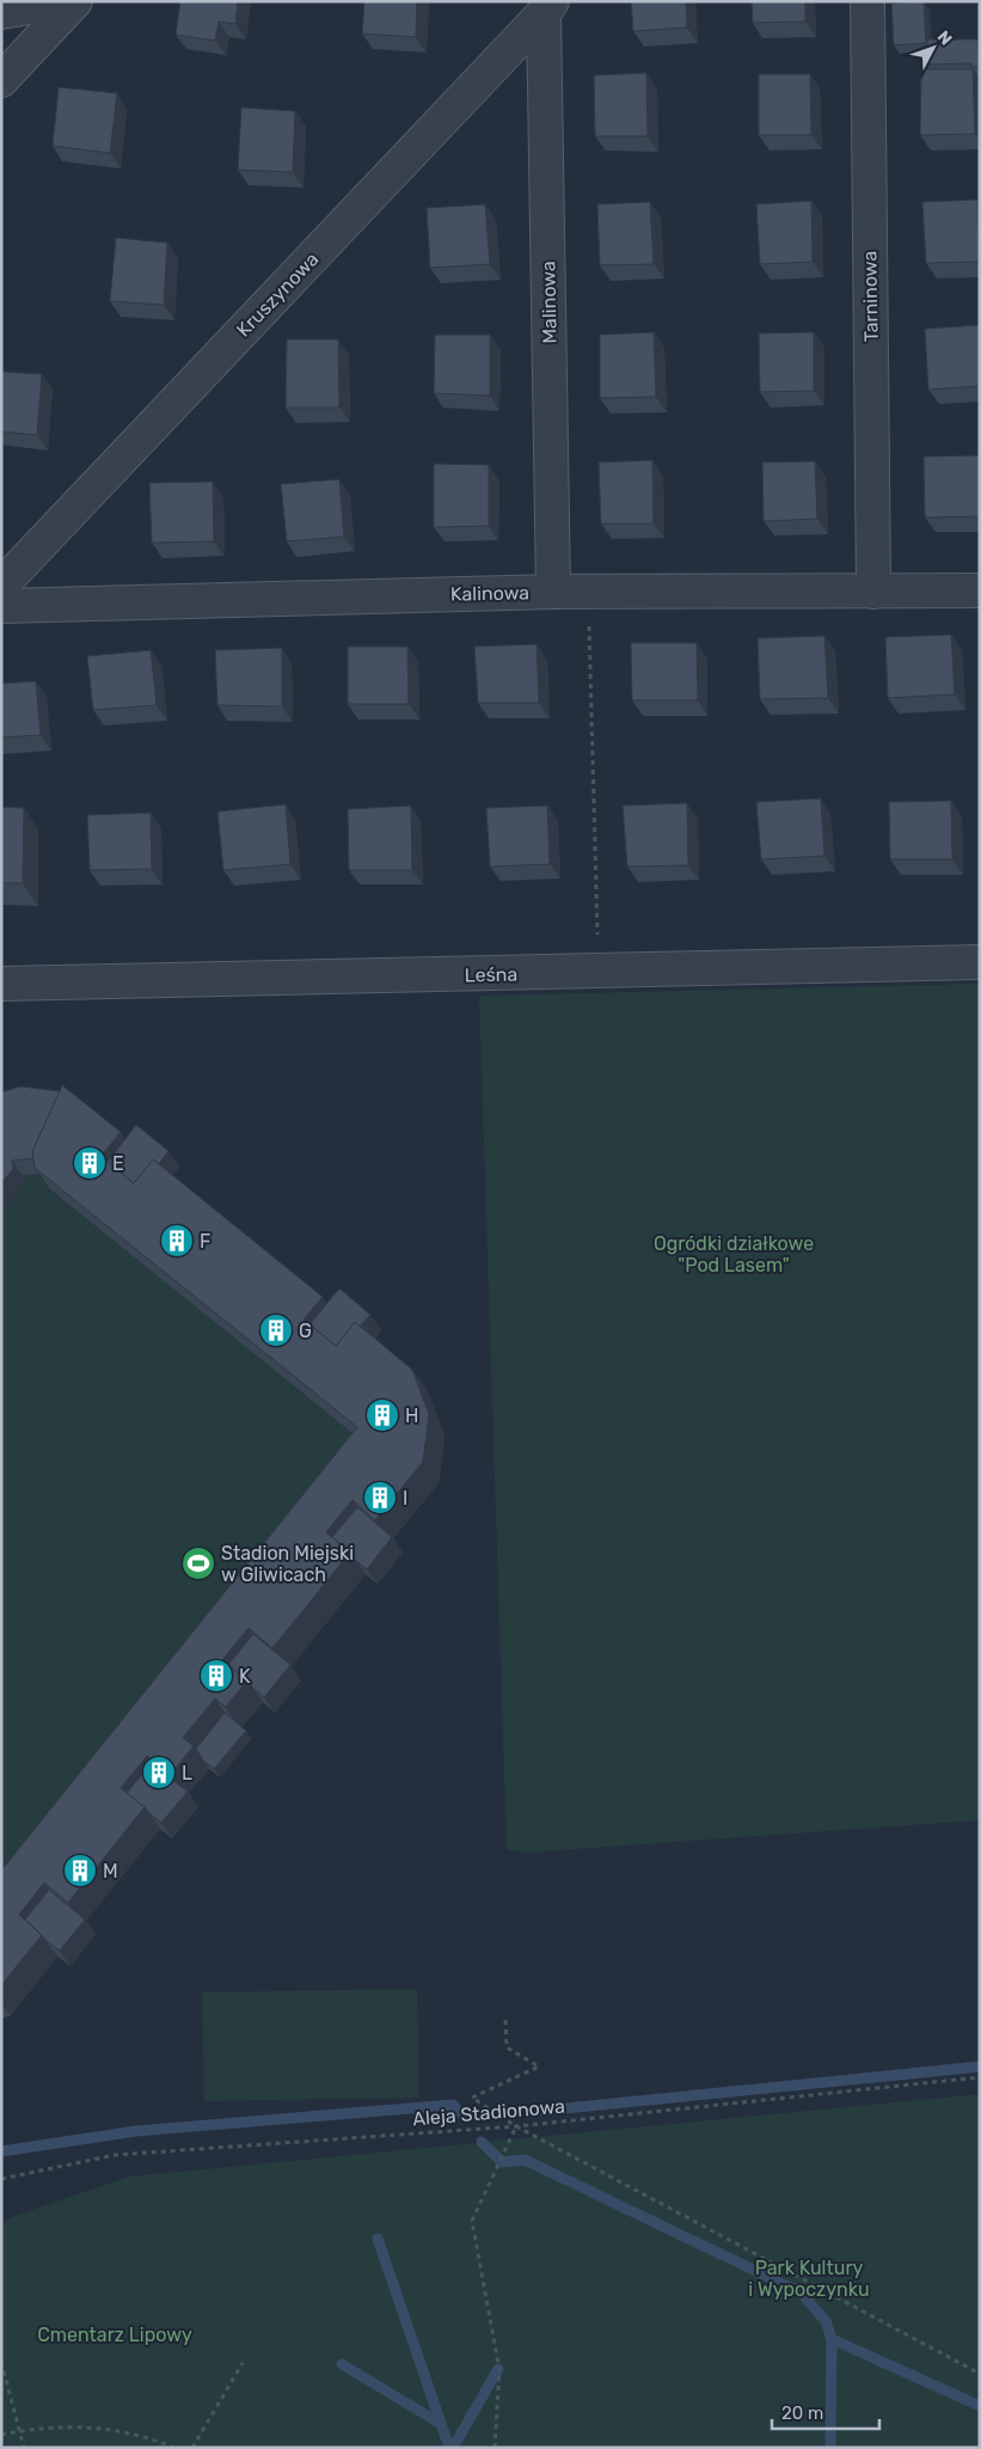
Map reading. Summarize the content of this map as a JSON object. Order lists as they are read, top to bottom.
{
  "streets": {
    "street": [
      "Kruszynowa",
      "Tarninowa",
      "Malinowa",
      "Kalinowa",
      "Leśna"
    ],
    "path": ["Aleja Stadionowa"]
  },
  "crossings": [
    ["Kruszynowa", "Malinowa"],
    ["Tarninowa", "Kalinowa"],
    ["Malinowa", "Kalinowa"]
  ],
  "parks": ["Ogródki działkowe \"Pod Lasem\"", "Park Kultury i Wypoczynku", "Cmentarz Lipowy"],
  "places": {
    "building": [
      "E",
      "F",
      "G",
      "H",
      "I",
      "K",
      "L",
      "M"
    ],
    "sports": ["Stadion Miejski w Gliwicach"]
  },
  "scale_bar": "20 m",
  "north": "top right"
}
